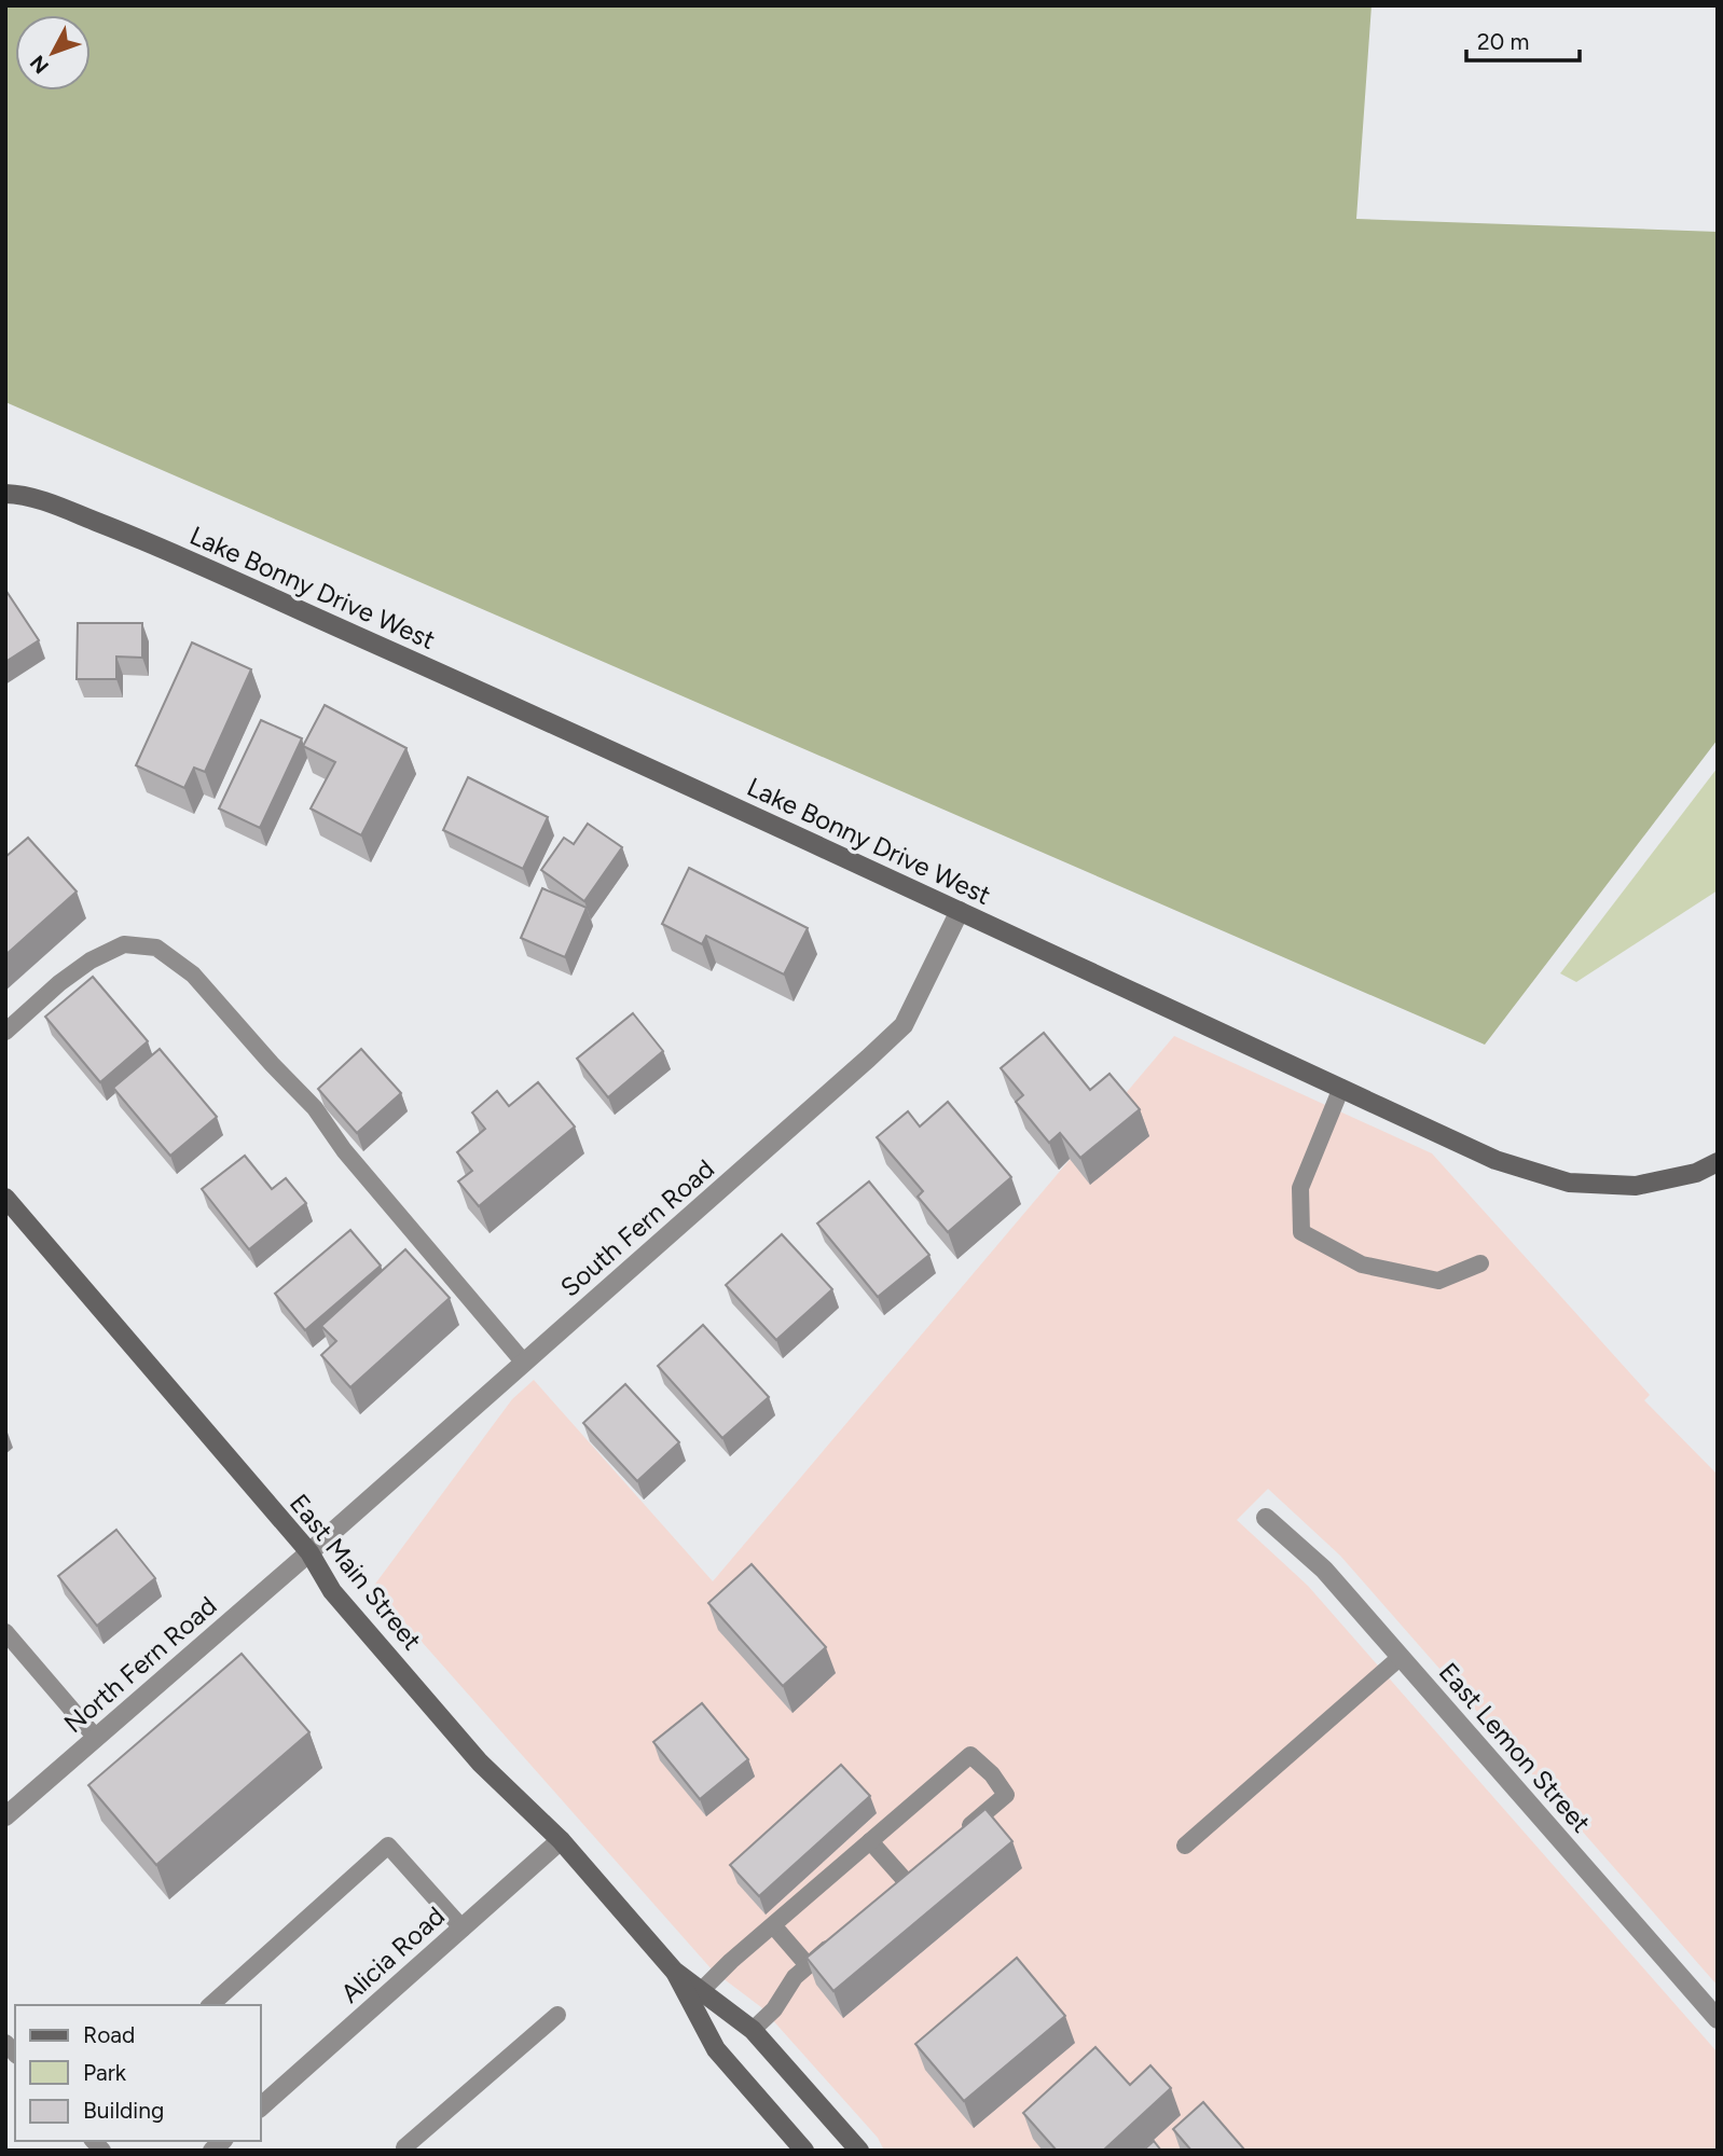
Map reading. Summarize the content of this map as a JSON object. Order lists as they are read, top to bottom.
{
  "streets": {
    "street": [
      "Lake Bonny Drive West",
      "South Fern Road",
      "East Main Street",
      "North Fern Road",
      "East Lemon Street",
      "Alicia Road"
    ]
  },
  "crossings": [
    ["Lake Bonny Drive West", "South Fern Road"],
    ["South Fern Road", "East Main Street"],
    ["South Fern Road", "North Fern Road"],
    ["East Main Street", "North Fern Road"],
    ["East Main Street", "Alicia Road"]
  ],
  "legend": ["Road", "Park", "Building"],
  "scale_bar": "20 m",
  "north": "bottom left"
}
